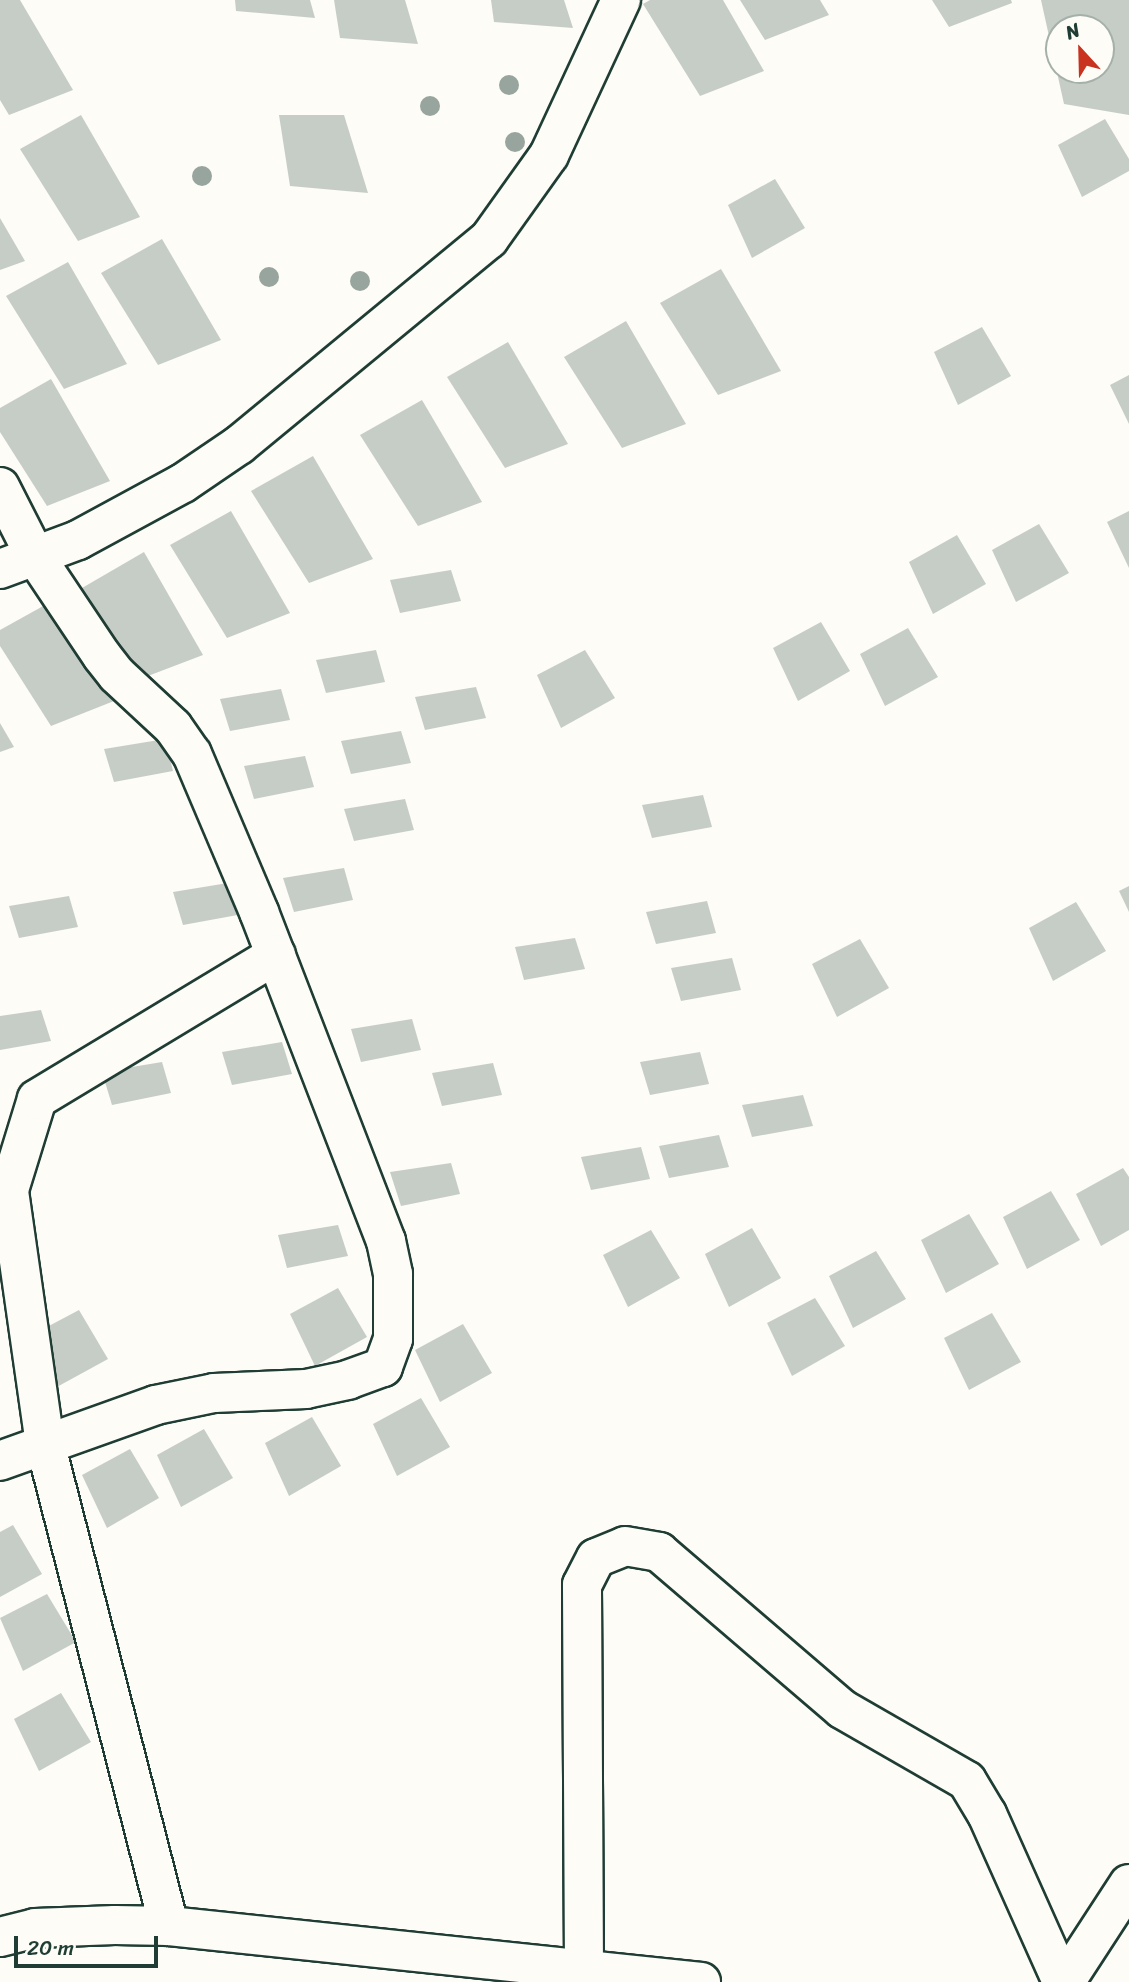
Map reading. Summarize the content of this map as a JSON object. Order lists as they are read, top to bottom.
{
  "scale_bar": "20 m",
  "north": "top"
}
